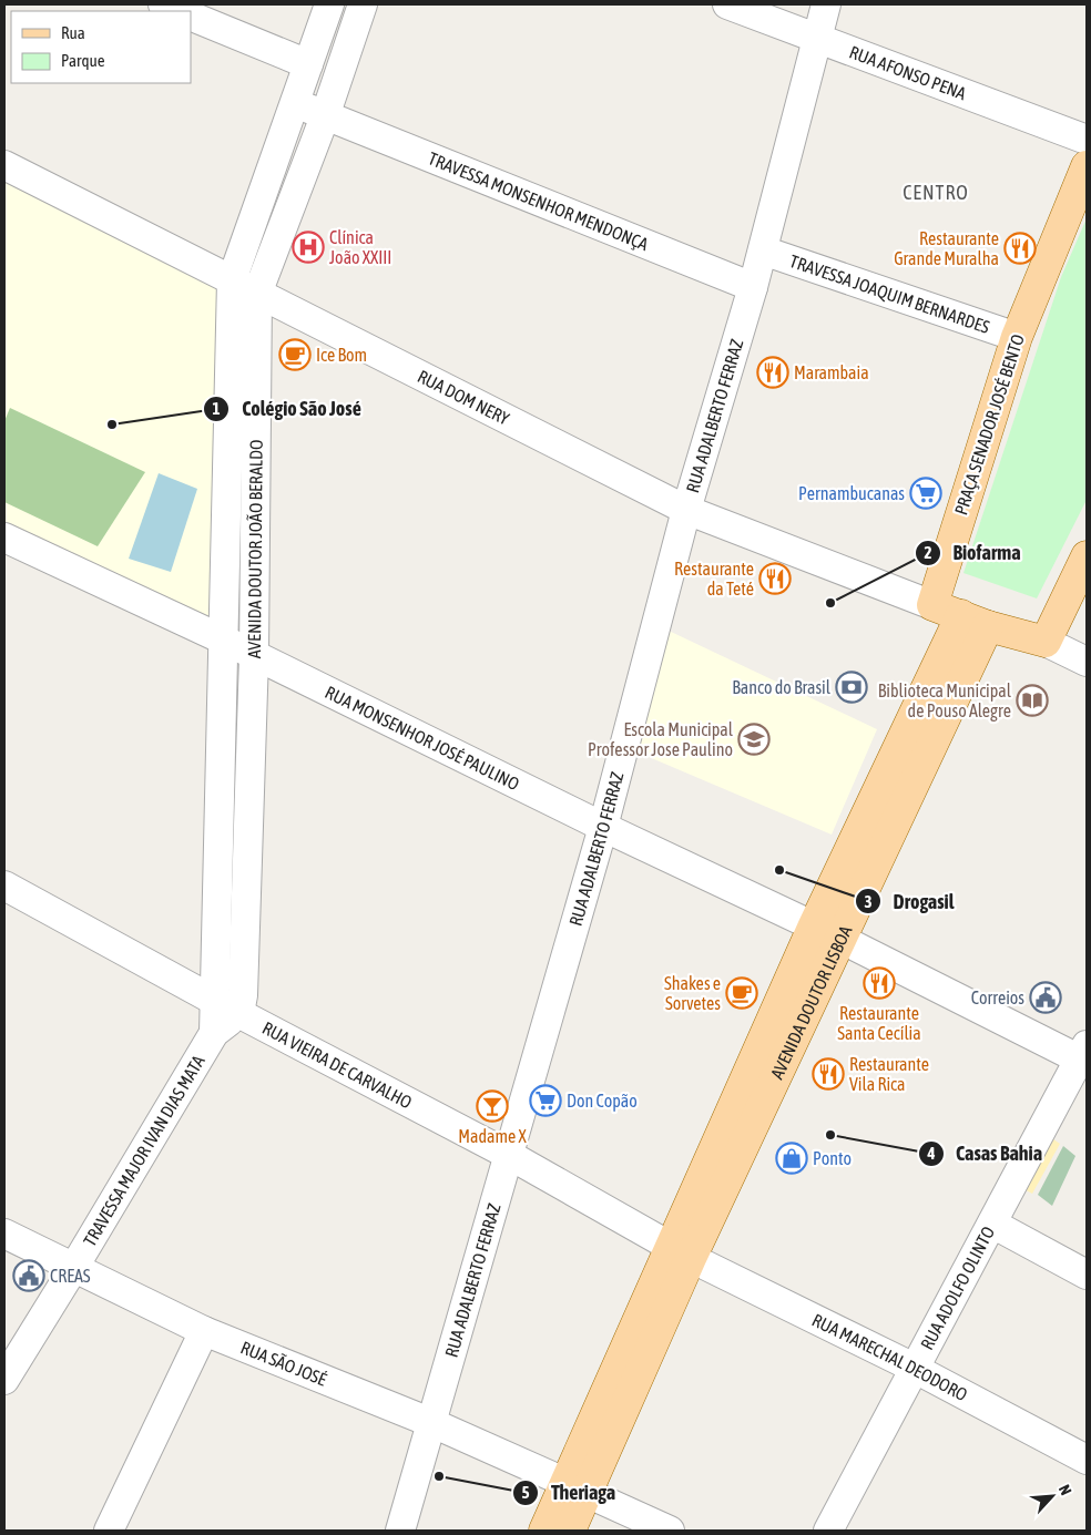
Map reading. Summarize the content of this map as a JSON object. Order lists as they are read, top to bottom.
{
  "streets": {
    "main road": ["PRAÇA SENADOR JOSÉ BENTO", "AVENIDA DOUTOR LISBOA"],
    "street": [
      "RUA AFONSO PENA",
      "TRAVESSA MONSENHOR MENDONÇA",
      "TRAVESSA JOAQUIM BERNARDES",
      "RUA DOM NERY",
      "RUA ADALBERTO FERRAZ",
      "AVENIDA DOUTOR JOÃO BERALDO",
      "RUA MONSENHOR JOSÉ PAULINO",
      "RUA VIEIRA DE CARVALHO",
      "TRAVESSA MAJOR IVAN DIAS MATA",
      "RUA ADOLFO OLINTO",
      "RUA MARECHAL DEODORO",
      "RUA SÃO JOSÉ"
    ]
  },
  "crossings": [
    ["RUA AFONSO PENA", "RUA ADALBERTO FERRAZ"],
    ["TRAVESSA MONSENHOR MENDONÇA", "RUA ADALBERTO FERRAZ"],
    ["TRAVESSA MONSENHOR MENDONÇA", "AVENIDA DOUTOR JOÃO BERALDO"],
    ["TRAVESSA JOAQUIM BERNARDES", "RUA ADALBERTO FERRAZ"],
    ["TRAVESSA JOAQUIM BERNARDES", "PRAÇA SENADOR JOSÉ BENTO"],
    ["RUA DOM NERY", "RUA ADALBERTO FERRAZ"],
    ["RUA DOM NERY", "PRAÇA SENADOR JOSÉ BENTO"],
    ["RUA DOM NERY", "AVENIDA DOUTOR JOÃO BERALDO"],
    ["RUA ADALBERTO FERRAZ", "RUA MONSENHOR JOSÉ PAULINO"],
    ["RUA ADALBERTO FERRAZ", "RUA VIEIRA DE CARVALHO"],
    ["RUA ADALBERTO FERRAZ", "RUA SÃO JOSÉ"],
    ["AVENIDA DOUTOR JOÃO BERALDO", "RUA MONSENHOR JOSÉ PAULINO"],
    ["AVENIDA DOUTOR JOÃO BERALDO", "RUA VIEIRA DE CARVALHO"],
    ["AVENIDA DOUTOR JOÃO BERALDO", "TRAVESSA MAJOR IVAN DIAS MATA"],
    ["RUA MONSENHOR JOSÉ PAULINO", "AVENIDA DOUTOR LISBOA"],
    ["RUA MONSENHOR JOSÉ PAULINO", "RUA ADOLFO OLINTO"],
    ["AVENIDA DOUTOR LISBOA", "RUA VIEIRA DE CARVALHO"],
    ["AVENIDA DOUTOR LISBOA", "RUA MARECHAL DEODORO"],
    ["AVENIDA DOUTOR LISBOA", "RUA SÃO JOSÉ"],
    ["RUA VIEIRA DE CARVALHO", "TRAVESSA MAJOR IVAN DIAS MATA"],
    ["RUA VIEIRA DE CARVALHO", "RUA MARECHAL DEODORO"],
    ["TRAVESSA MAJOR IVAN DIAS MATA", "RUA SÃO JOSÉ"],
    ["RUA ADOLFO OLINTO", "RUA MARECHAL DEODORO"]
  ],
  "districts": ["CENTRO"],
  "places": {
    "hospital": ["Clínica João XXIII"],
    "restaurant": [
      "Restaurante Grande Muralha",
      "Marambaia",
      "Restaurante da Teté",
      "Restaurante Santa Cecília",
      "Restaurante Vila Rica"
    ],
    "cafe": ["Ice Bom", "Shakes e Sorvetes"],
    "other": [
      "Colégio São José",
      "Biofarma",
      "Drogasil",
      "Casas Bahia",
      "Theriaga"
    ],
    "supermarket": ["Pernambucanas", "Don Copão"],
    "bank": ["Banco do Brasil"],
    "library": ["Biblioteca Municipal de Pouso Alegre"],
    "school or university": ["Escola Municipal Professor Jose Paulino"],
    "public building": ["Correios", "CREAS"],
    "bar": ["Madame X"],
    "shop": ["Ponto"]
  },
  "legend": ["Rua", "Parque"],
  "north": "top right"
}
